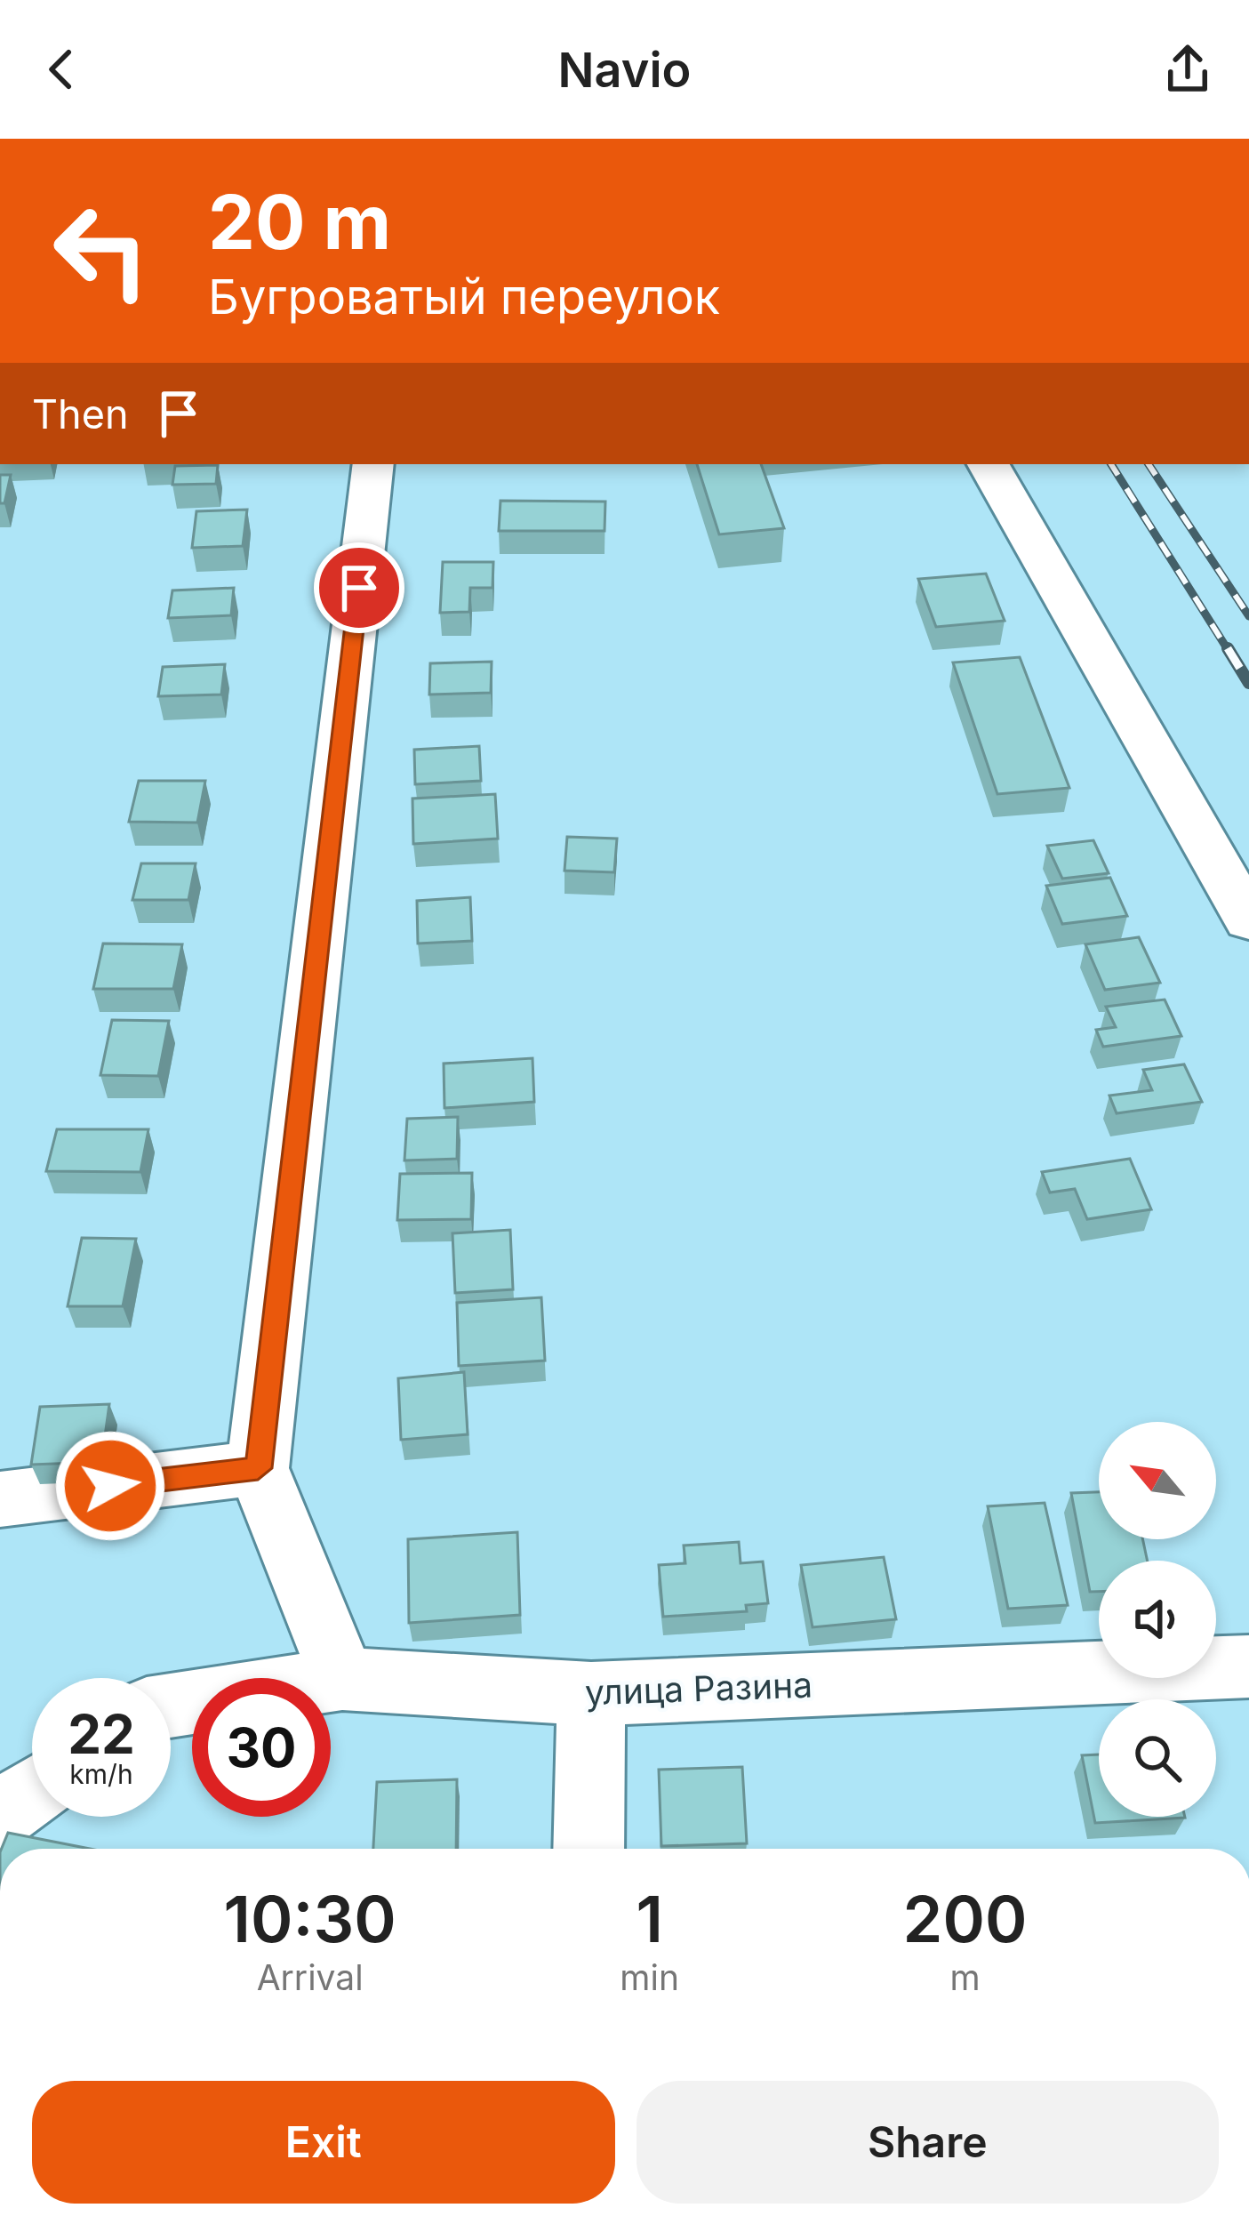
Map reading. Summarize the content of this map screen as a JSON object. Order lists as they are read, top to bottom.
{
  "streets": {
    "street": ["улица Разина"]
  },
  "north": "top left",
  "page": {
    "header": "Navio",
    "turn": ["20 m", "Бугроватый переулок"],
    "then": "Then",
    "speed": "22 km/h",
    "limit": "30",
    "eta": [
      "10:30",
      "Arrival",
      "1",
      "min",
      "200",
      "m"
    ],
    "buttons": ["Exit", "Share"]
  }
}
